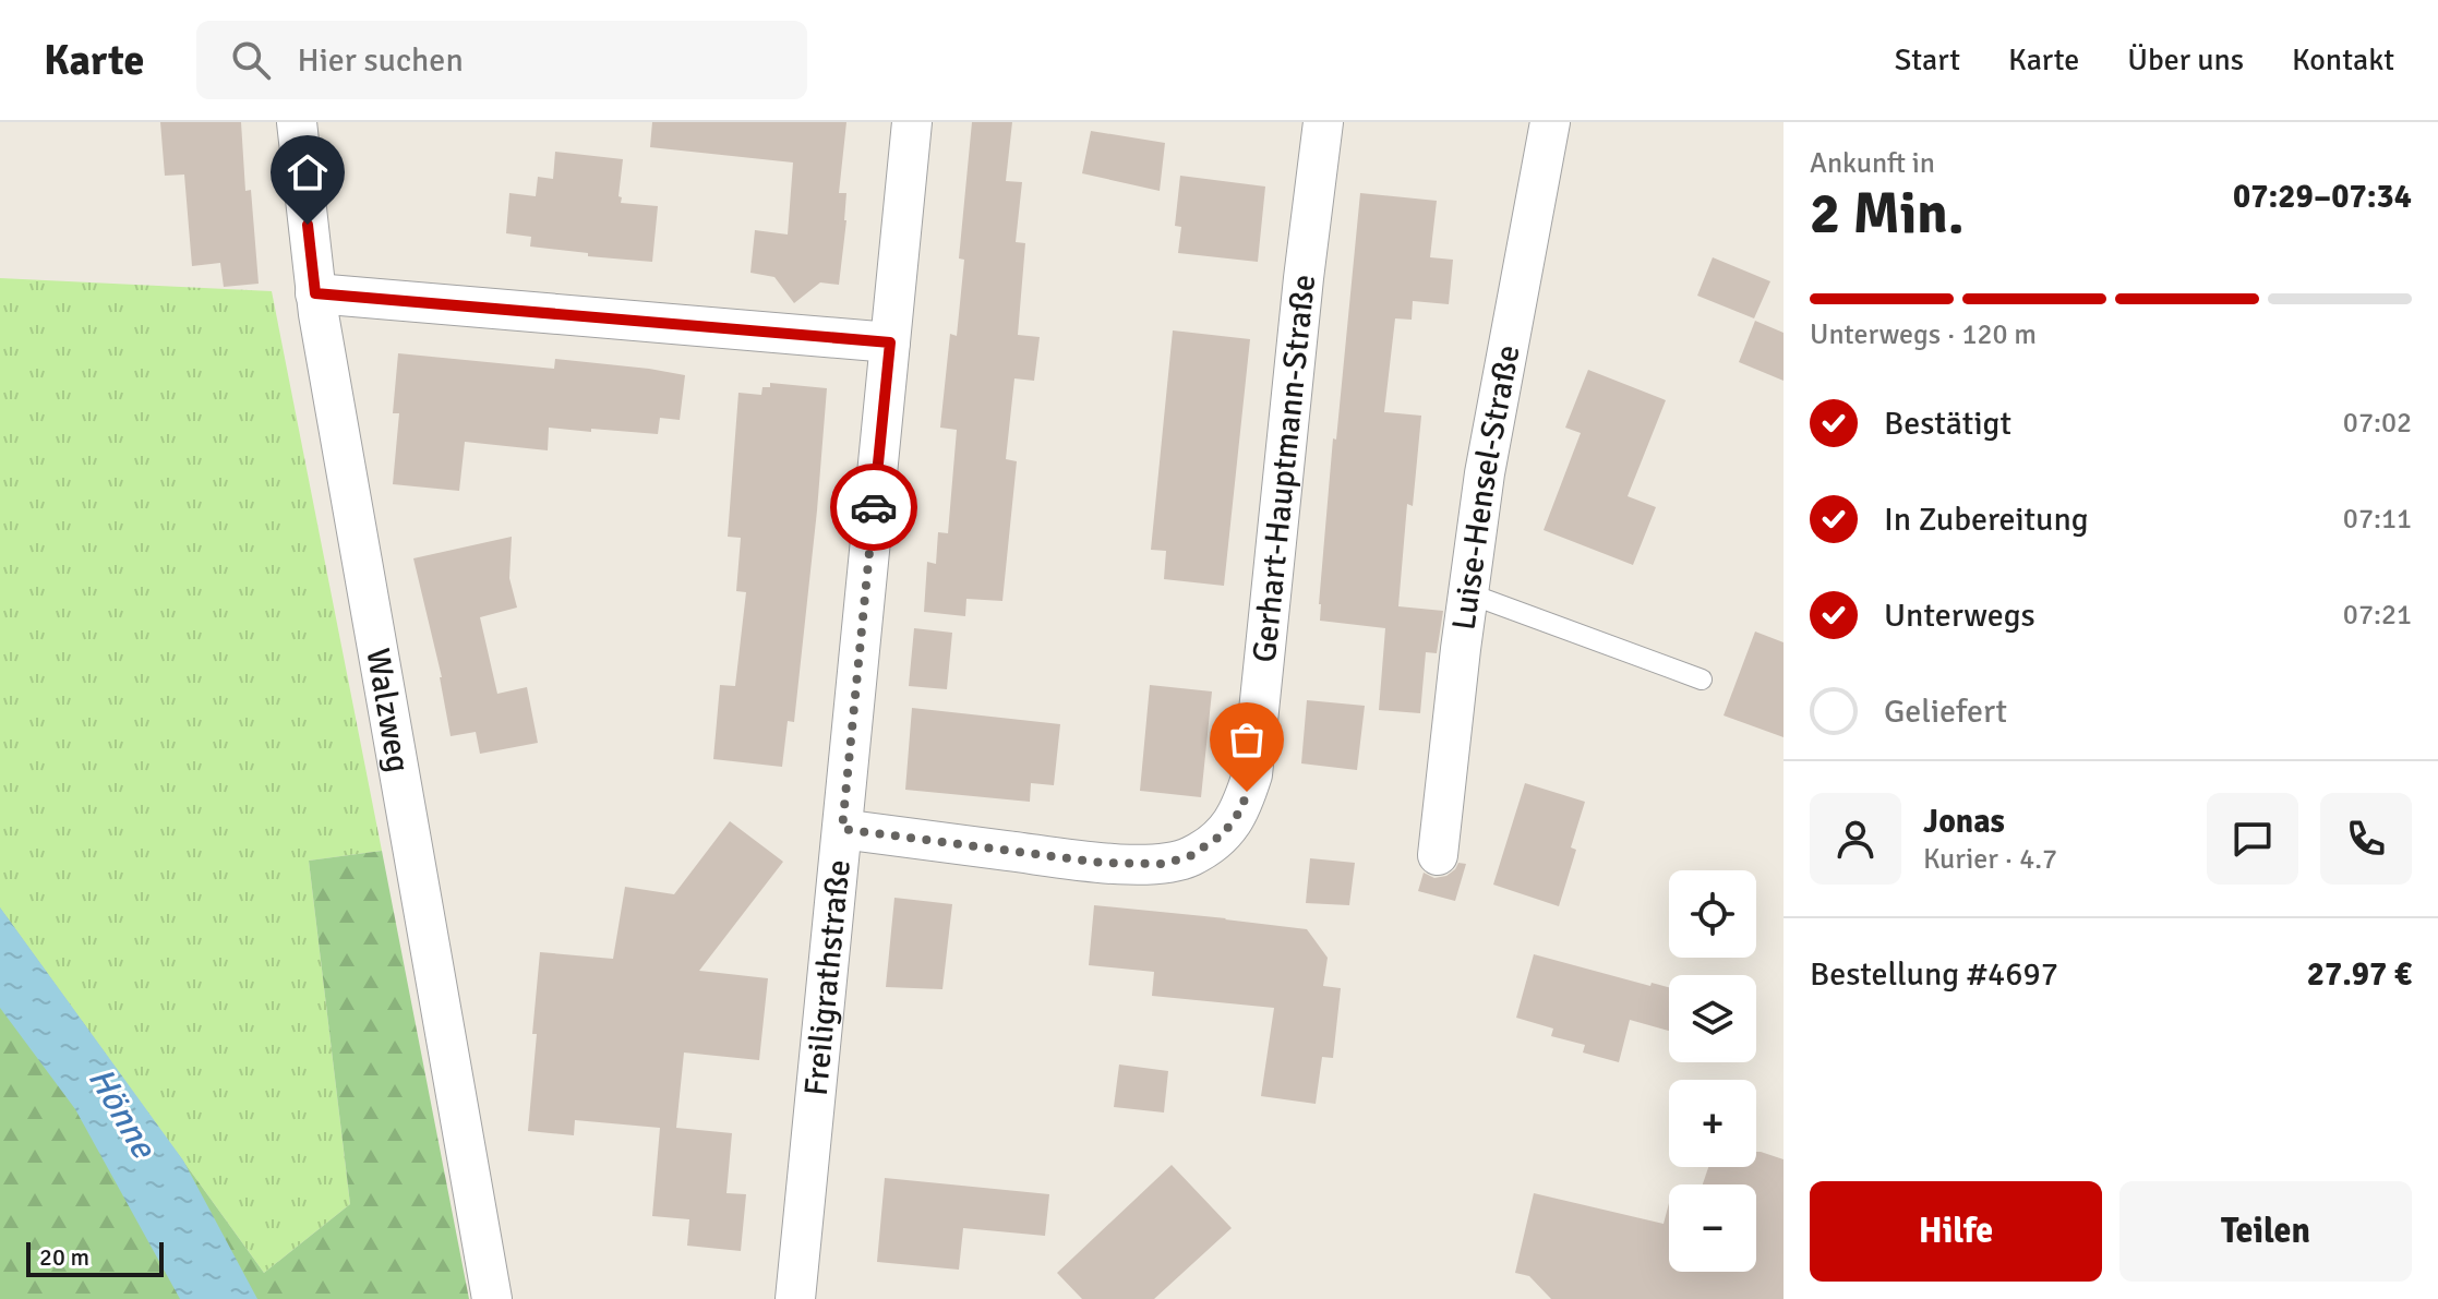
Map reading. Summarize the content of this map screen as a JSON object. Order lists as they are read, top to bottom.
{
  "streets": {
    "street": [
      "Gerhart-Hauptmann-Straße",
      "Luise-Hensel-Straße",
      "Walzweg",
      "Freiligrathstraße"
    ]
  },
  "crossings": [
    ["Gerhart-Hauptmann-Straße", "Freiligrathstraße"]
  ],
  "water": ["Hönne"],
  "scale_bar": "20 m",
  "page": {
    "header": "Karte",
    "search": "Hier suchen",
    "nav": [
      "Start",
      "Karte",
      "Über uns",
      "Kontakt"
    ],
    "heading": ["2 Min.", "Ankunft in", "07:29–07:34"],
    "panel": [
      "Jonas",
      "Kurier · 4.7",
      "Bestellung #4697",
      "27.97 €"
    ],
    "bar": "Unterwegs · 120 m",
    "list": [
      ["Bestätigt", "07:02"],
      ["In Zubereitung", "07:11"],
      ["Unterwegs", "07:21"],
      "Geliefert"
    ],
    "map_buttons": ["+", "−"],
    "buttons": ["Hilfe", "Teilen"],
    "scale": "20 m"
  }
}
